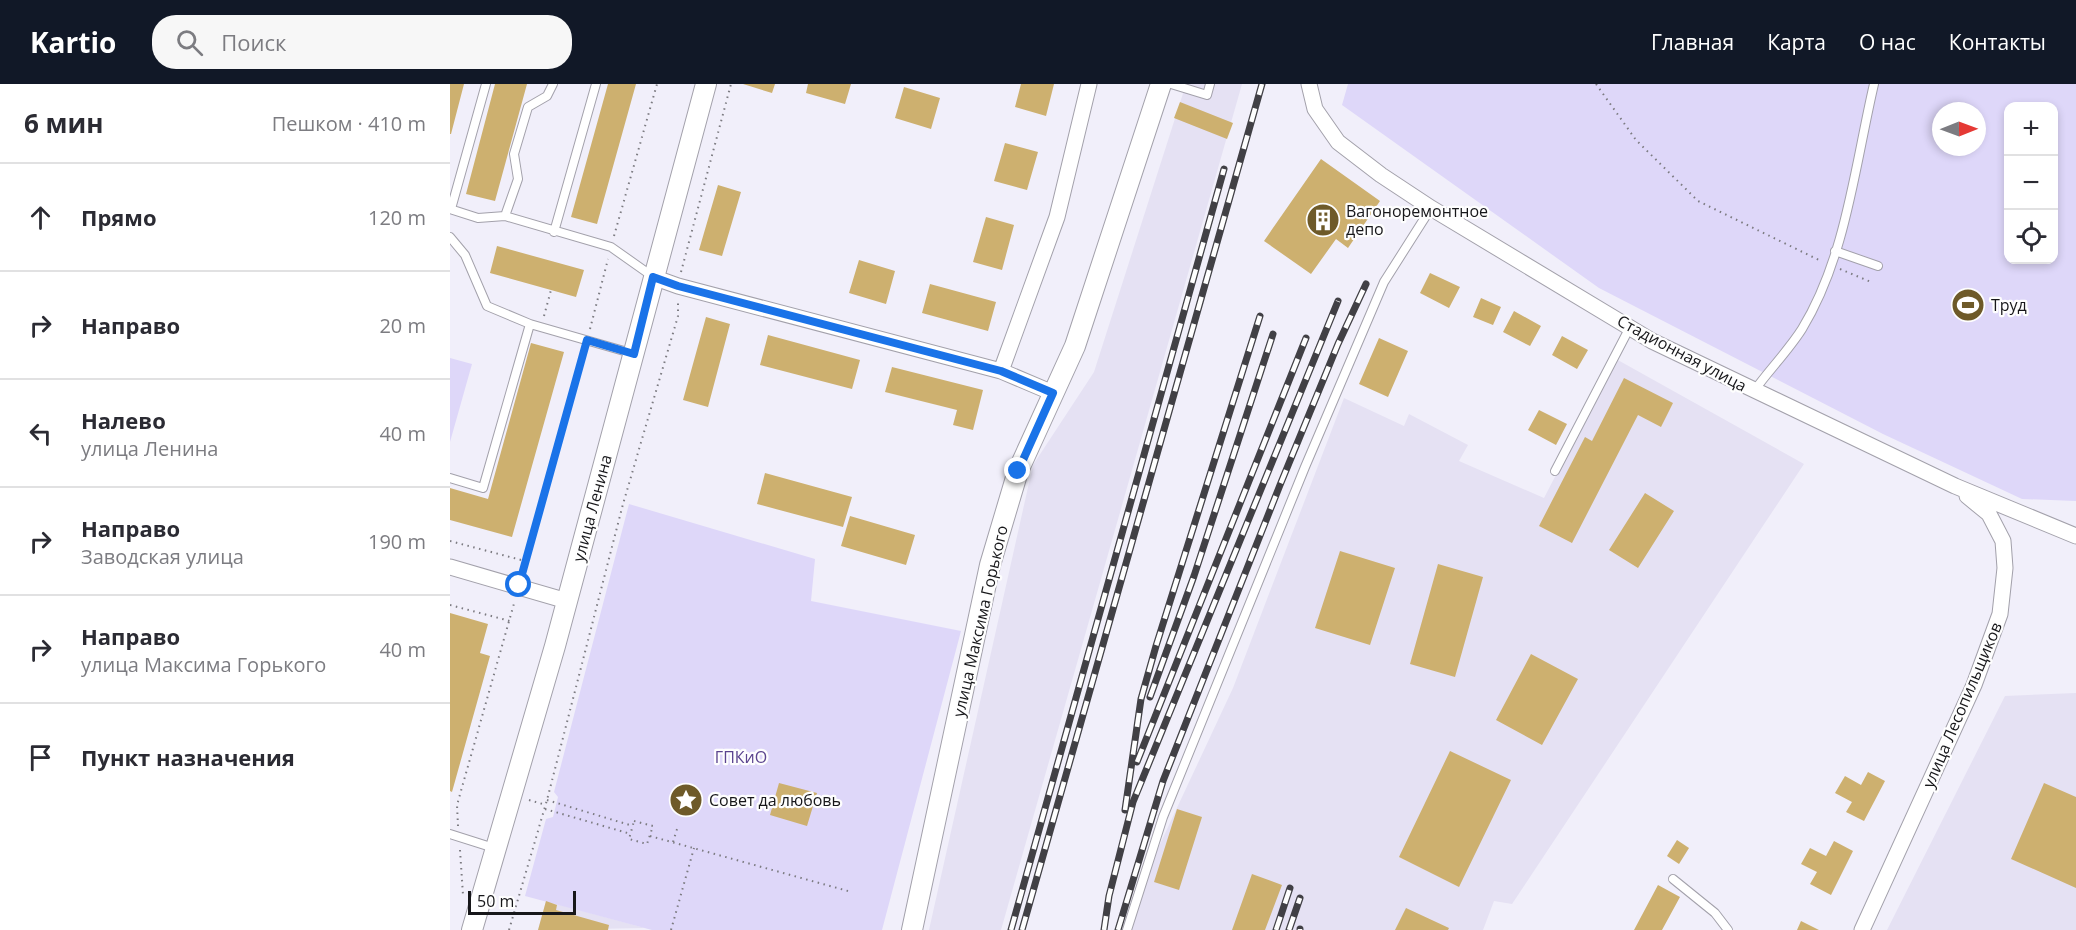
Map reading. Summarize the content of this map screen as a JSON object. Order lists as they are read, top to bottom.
{
  "streets": {
    "street": [
      "Стадионная улица",
      "улица Ленина",
      "улица Максима Горького",
      "улица Лесопильщиков"
    ]
  },
  "crossings": [
    ["Стадионная улица", "улица Лесопильщиков"]
  ],
  "parks": ["ГПКиО"],
  "places": {
    "building": ["Вагоноремонтное депо"],
    "sports": ["Труд"],
    "place": ["Совет да любовь"]
  },
  "scale_bar": "50 m",
  "north": "right",
  "page": {
    "header": "Kartio",
    "search": "Поиск",
    "nav": [
      "Главная",
      "Карта",
      "О нас",
      "Контакты"
    ],
    "heading": ["6 мин", "Пешком · 410 m"],
    "map_buttons": ["+", "−"],
    "list": [
      ["Прямо", "120 m"],
      ["Направо", "20 m"],
      ["Налево", "улица Ленина", "40 m"],
      ["Направо", "Заводская улица", "190 m"],
      ["Направо", "улица Максима Горького", "40 m"],
      "Пункт назначения"
    ],
    "scale": "50 m"
  }
}
